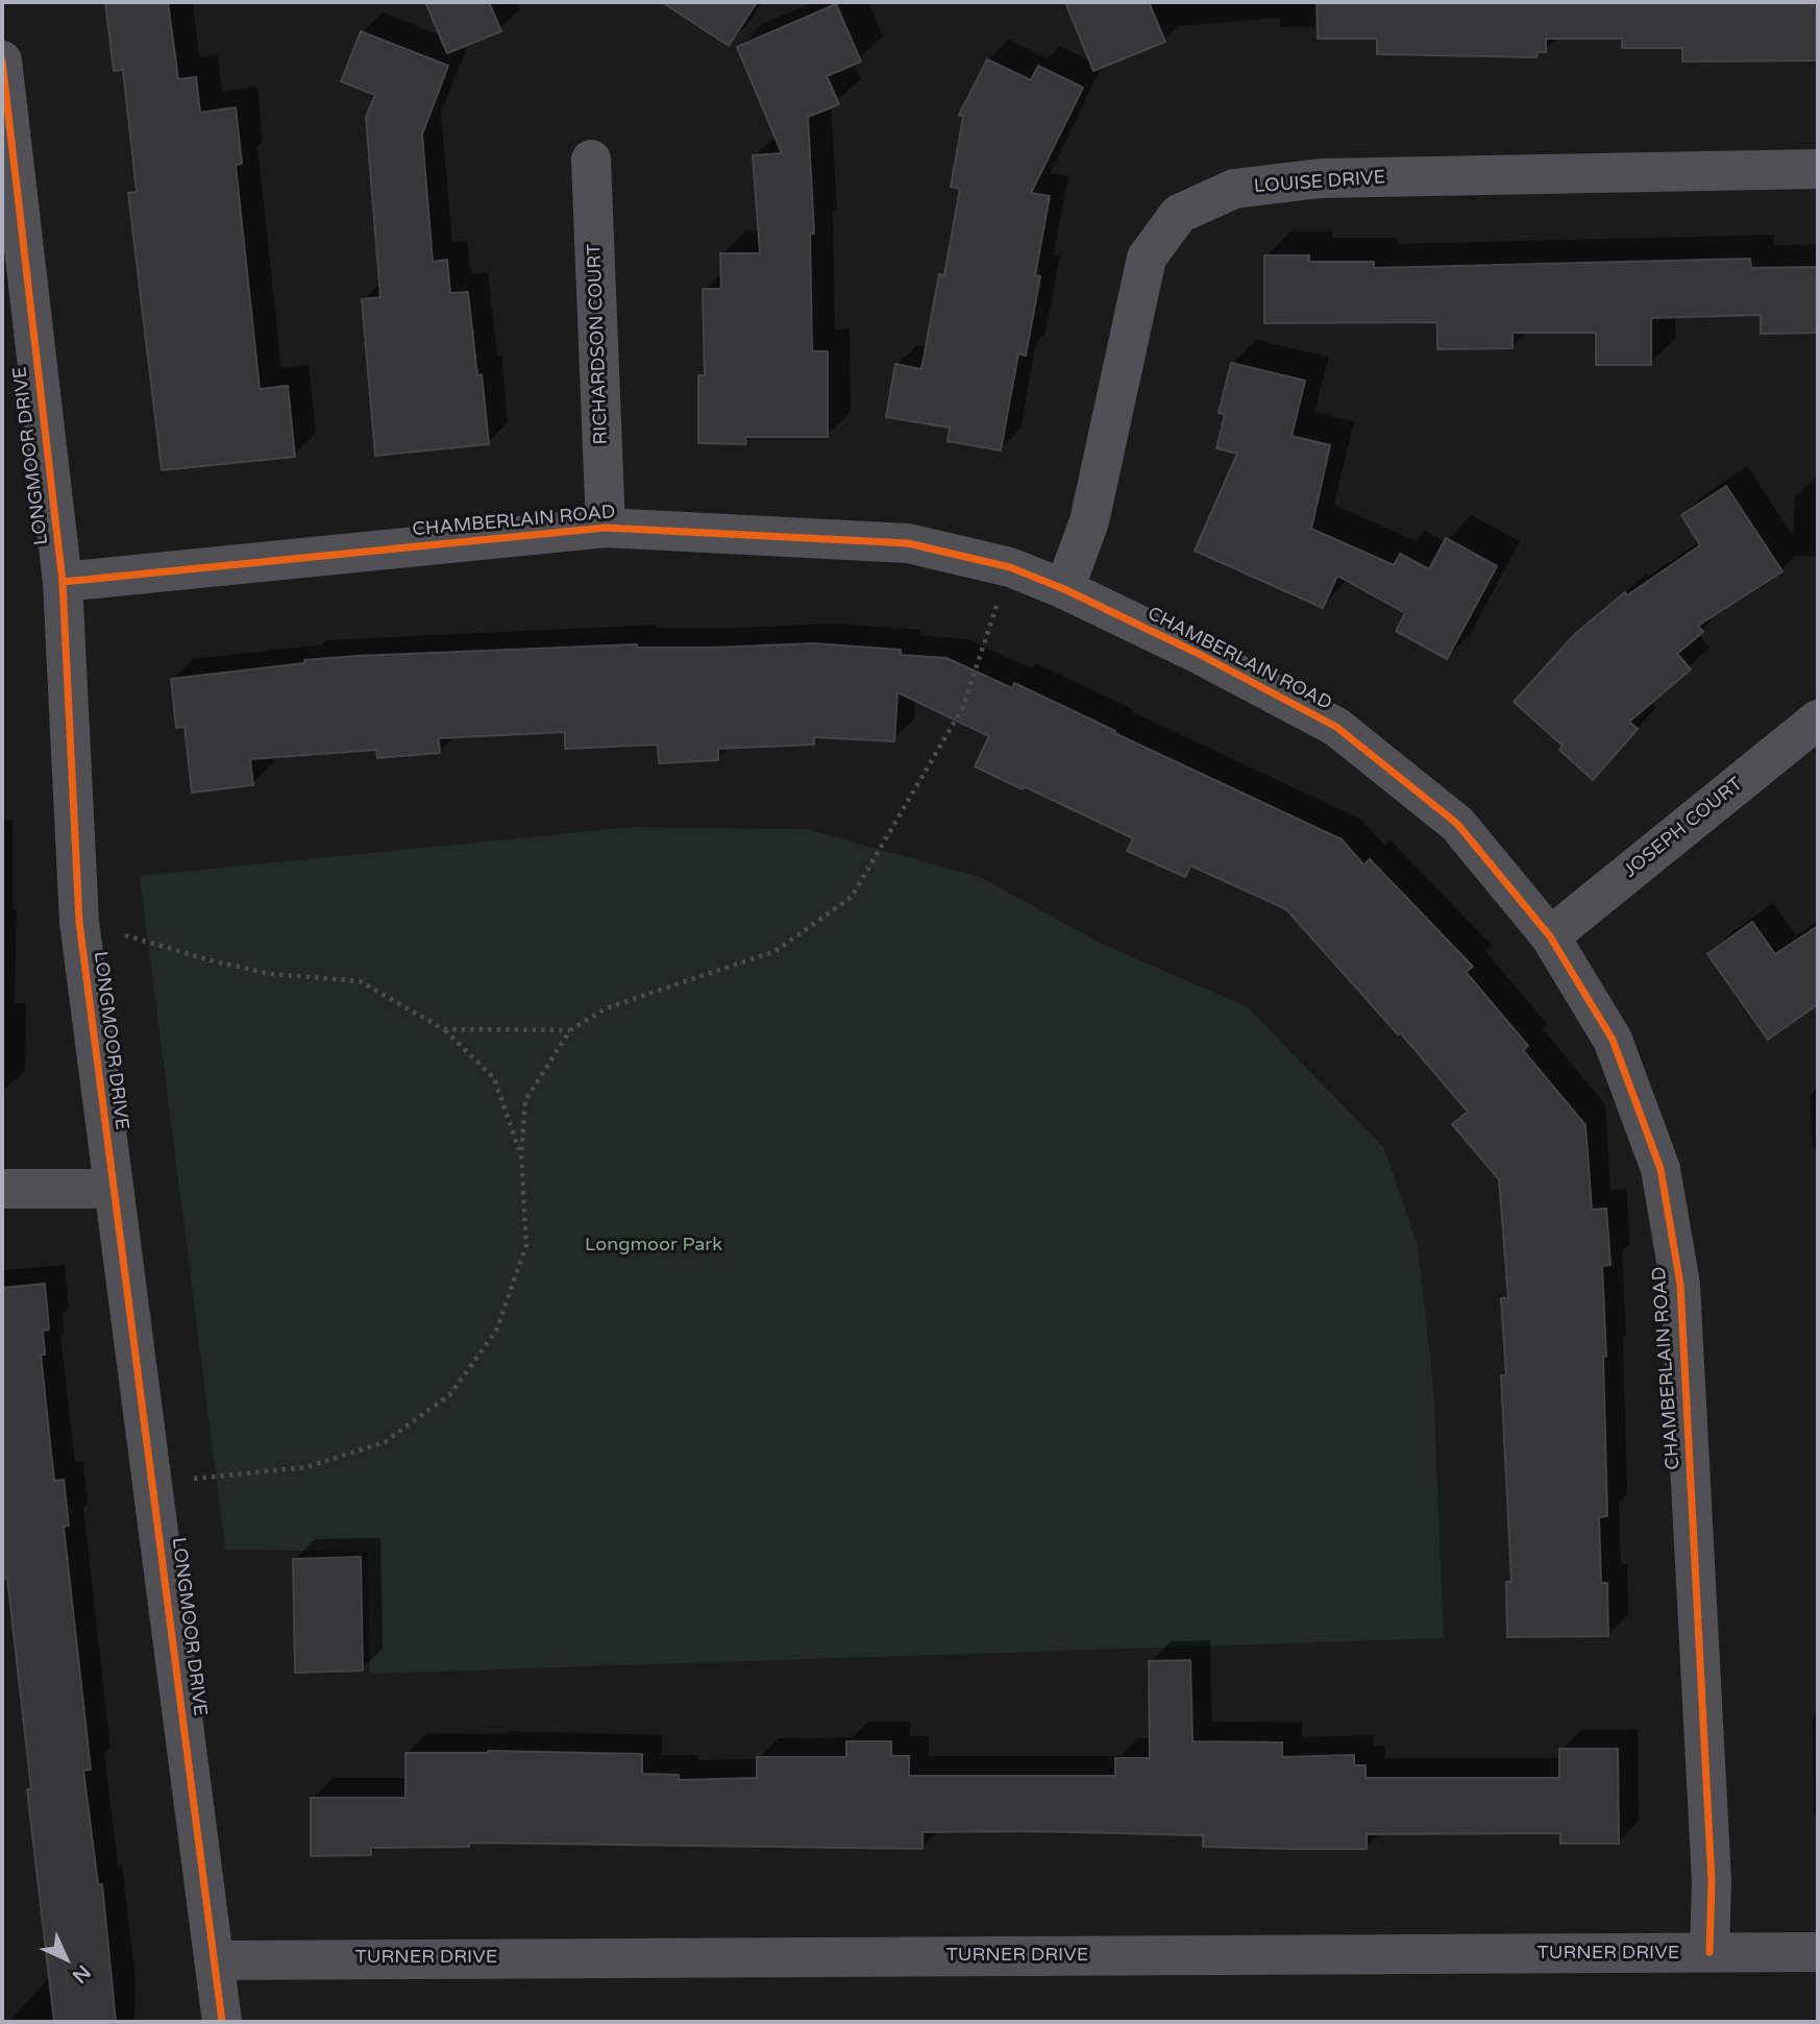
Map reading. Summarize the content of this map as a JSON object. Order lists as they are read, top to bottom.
{
  "streets": {
    "street": [
      "LOUISE DRIVE",
      "RICHARDSON COURT",
      "LONGMOOR DRIVE",
      "CHAMBERLAIN ROAD",
      "JOSEPH COURT",
      "TURNER DRIVE"
    ]
  },
  "crossings": [
    ["LOUISE DRIVE", "CHAMBERLAIN ROAD"],
    ["RICHARDSON COURT", "CHAMBERLAIN ROAD"],
    ["LONGMOOR DRIVE", "CHAMBERLAIN ROAD"],
    ["LONGMOOR DRIVE", "TURNER DRIVE"],
    ["CHAMBERLAIN ROAD", "JOSEPH COURT"],
    ["CHAMBERLAIN ROAD", "TURNER DRIVE"]
  ],
  "parks": ["Longmoor Park"],
  "north": "bottom right"
}
